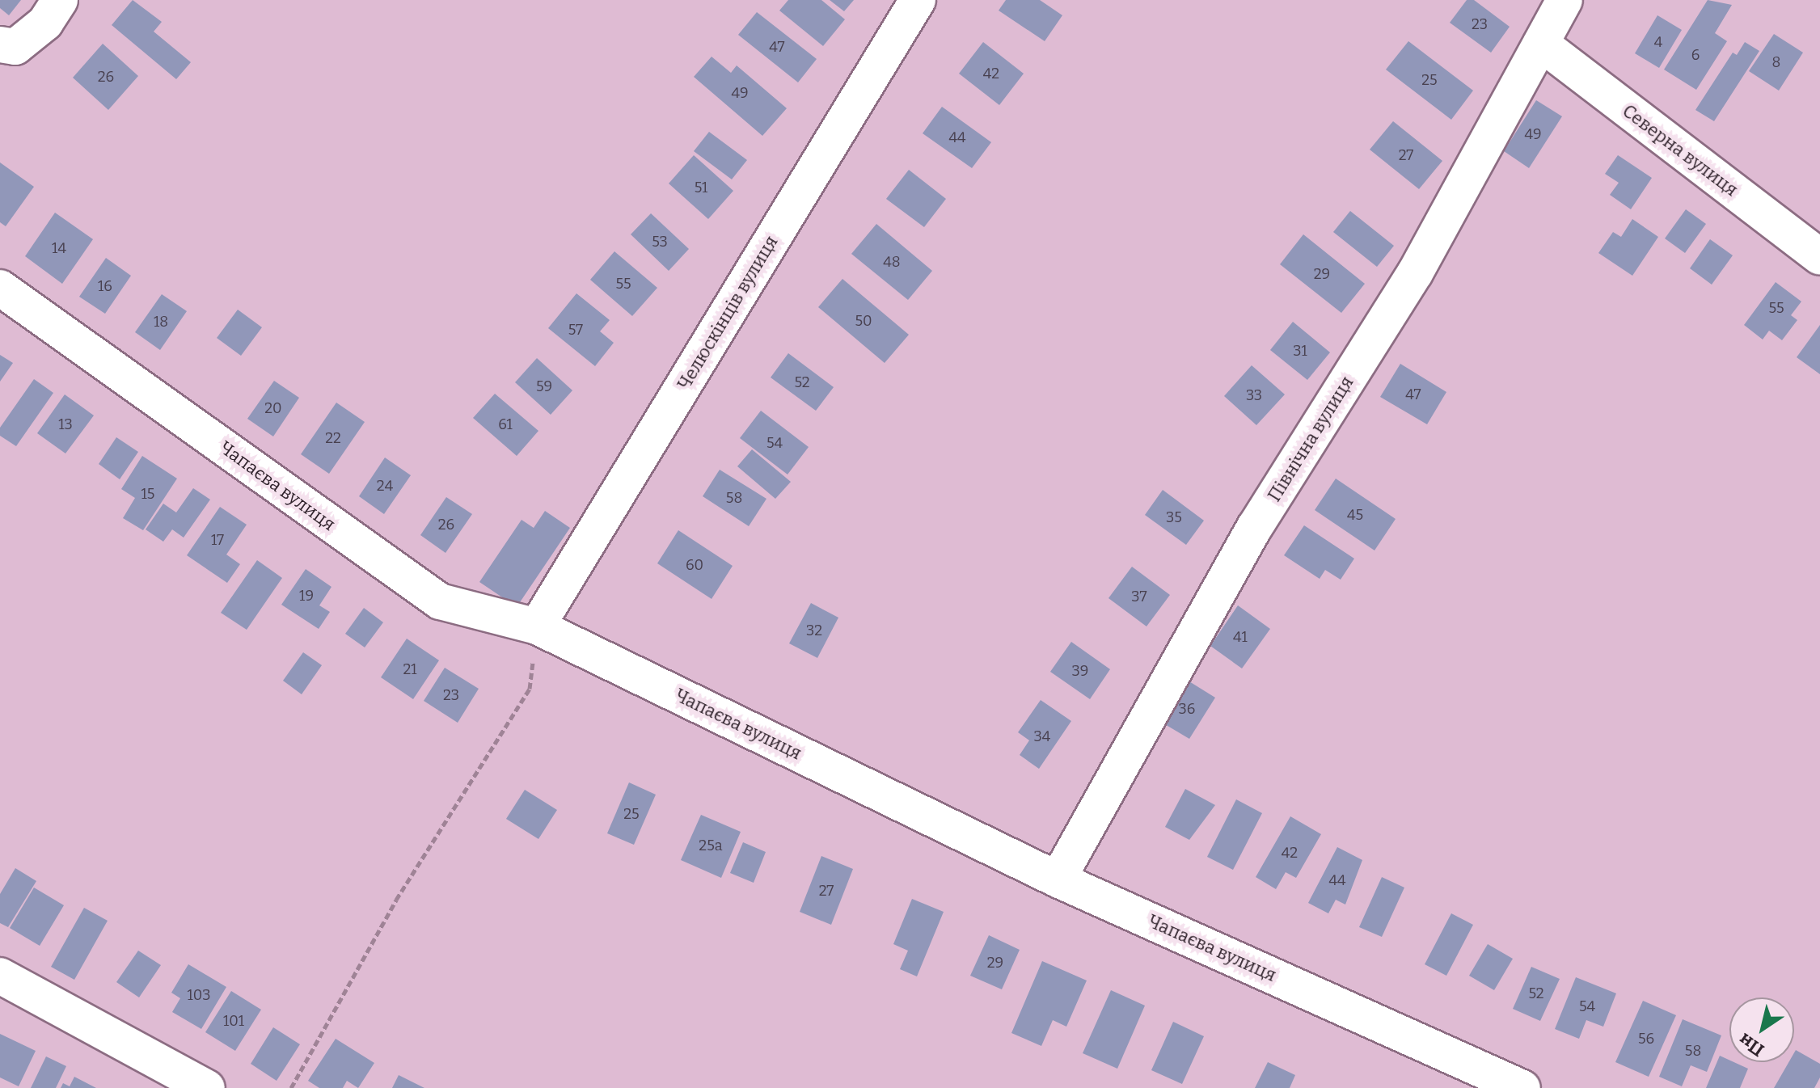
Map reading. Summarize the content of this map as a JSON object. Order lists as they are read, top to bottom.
{
  "streets": {
    "street": [
      "Северна вулиця",
      "Челюскінців вулиця",
      "Північна вулиця",
      "Чапаєва вулиця"
    ]
  },
  "crossings": [
    ["Северна вулиця", "Північна вулиця"],
    ["Челюскінців вулиця", "Чапаєва вулиця"],
    ["Північна вулиця", "Чапаєва вулиця"]
  ],
  "house_numbers": [
    "23",
    "4",
    "47",
    "6",
    "8",
    "42",
    "26",
    "25",
    "49",
    "49",
    "44",
    "27",
    "51",
    "53",
    "14",
    "48",
    "29",
    "55",
    "16",
    "55",
    "50",
    "18",
    "57",
    "31",
    "52",
    "59",
    "47",
    "33",
    "20",
    "13",
    "61",
    "22",
    "54",
    "24",
    "15",
    "58",
    "45",
    "35",
    "26",
    "17",
    "60",
    "19",
    "37",
    "32",
    "41",
    "21",
    "39",
    "23",
    "36",
    "34",
    "25",
    "25а",
    "42",
    "44",
    "27",
    "29",
    "52",
    "103",
    "54",
    "101",
    "56",
    "58"
  ],
  "north": "bottom left"
}
